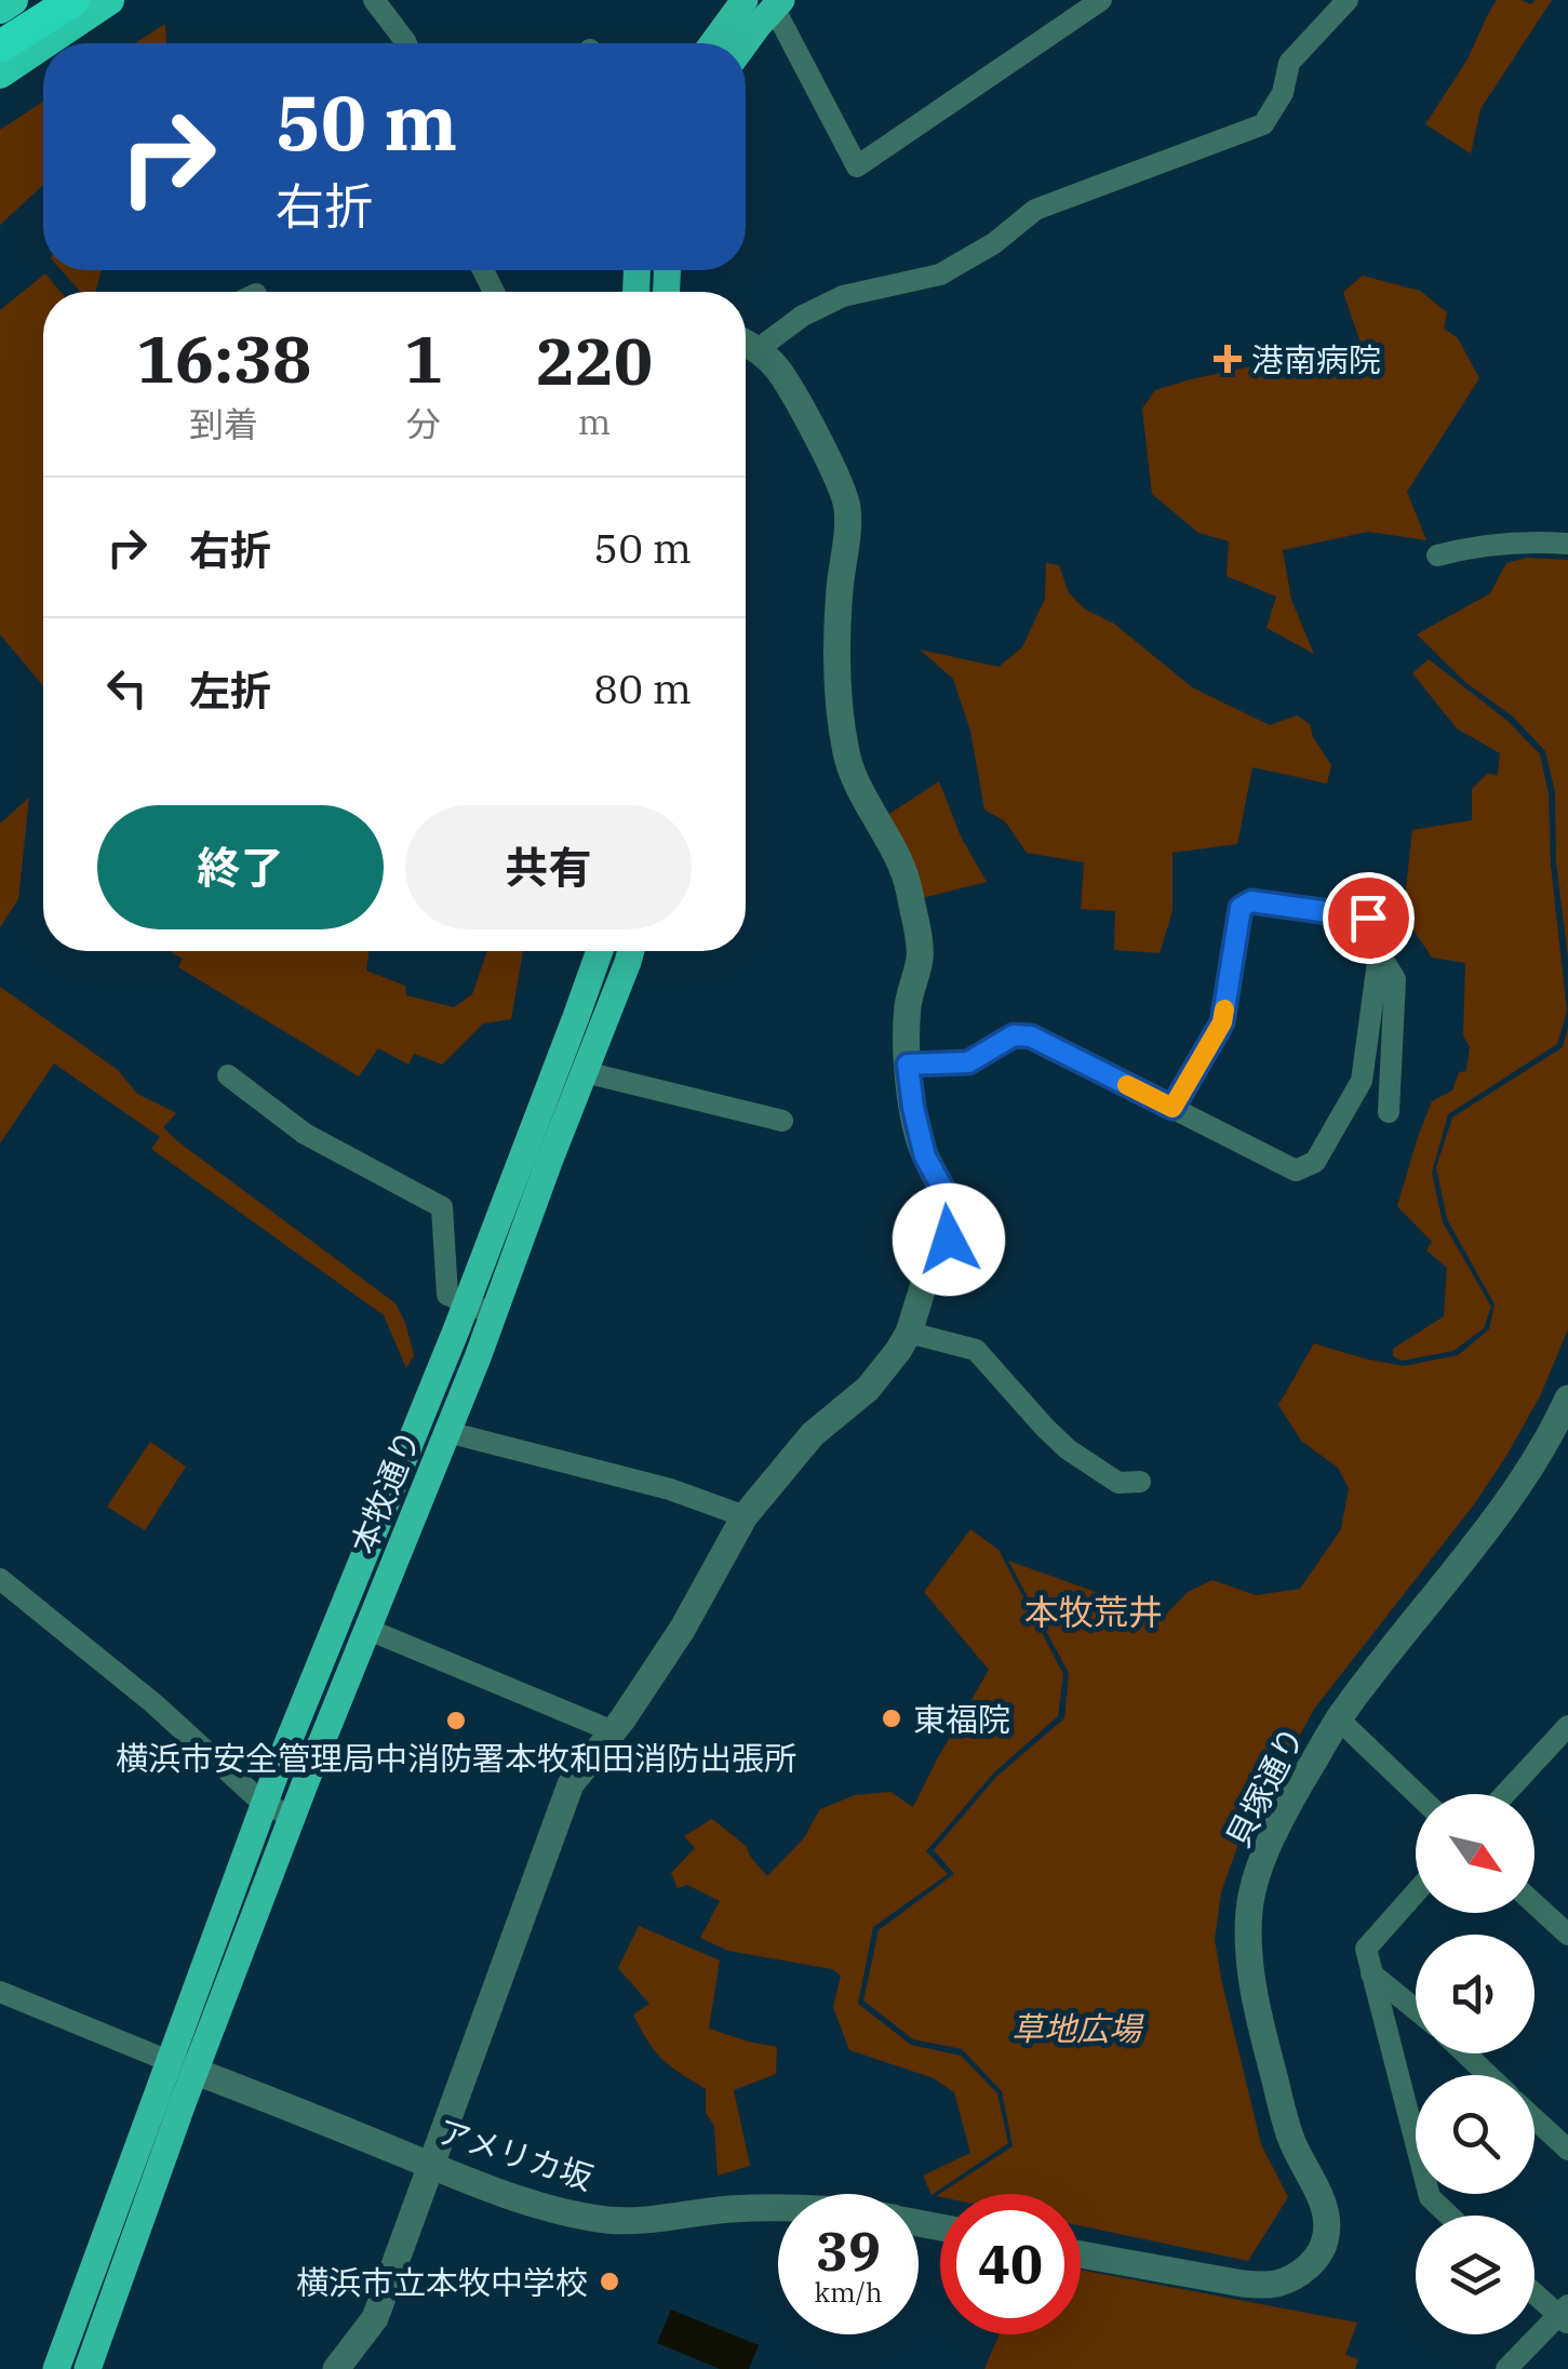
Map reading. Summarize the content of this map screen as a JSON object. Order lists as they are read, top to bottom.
{
  "streets": {
    "main road": ["本牧通り"],
    "street": ["貝塚通り", "アメリカ坂"]
  },
  "crossings": [
    ["本牧通り", "アメリカ坂"]
  ],
  "districts": ["本牧荒井"],
  "parks": ["草地広場"],
  "places": {
    "health": ["港南病院"],
    "other": ["東福院", "横浜市安全管理局中消防署本牧和田消防出張所", "横浜市立本牧中学校"]
  },
  "north": "bottom right",
  "page": {
    "turn": ["50 m", "右折"],
    "eta": [
      "16:38",
      "到着",
      "1",
      "分",
      "220",
      "m"
    ],
    "list": [
      {
        "name": "右折",
        "value": "50 m"
      },
      {
        "name": "左折",
        "value": "80 m"
      }
    ],
    "buttons": ["終了", "共有"],
    "speed": "39 km/h",
    "limit": "40"
  }
}
